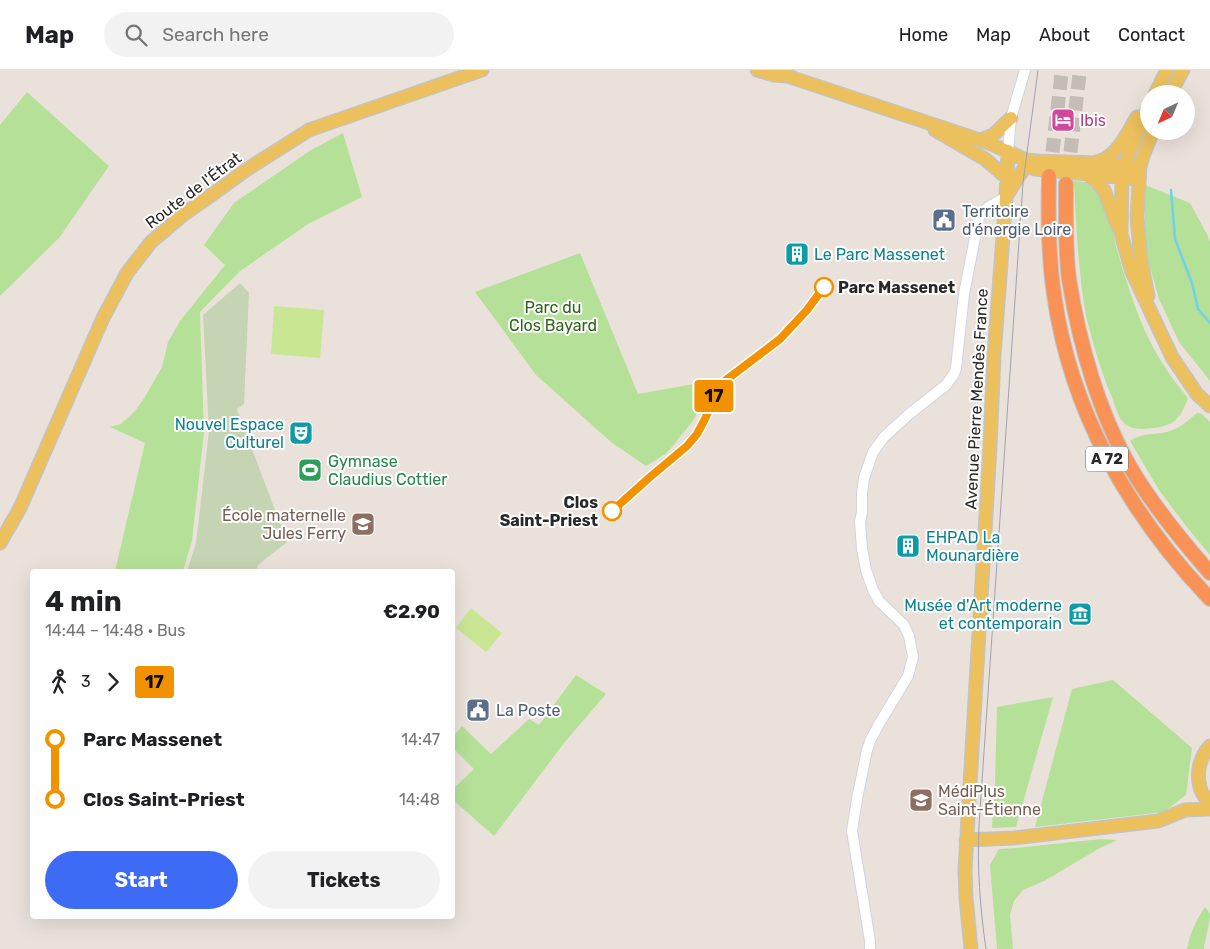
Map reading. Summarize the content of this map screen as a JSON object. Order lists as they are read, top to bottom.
{
  "streets": {
    "highway": ["A 72"],
    "main road": ["Route de l'Étrat", "Avenue Pierre Mendès France"]
  },
  "parks": ["Parc du Clos Bayard"],
  "places": {
    "hotel": ["Ibis"],
    "public building": ["Territoire d'énergie Loire", "La Poste"],
    "building": ["Le Parc Massenet", "EHPAD La Mounardière"],
    "other": ["Parc Massenet", "Clos Saint-Priest"],
    "theatre": ["Nouvel Espace Culturel"],
    "sports": ["Gymnase Claudius Cottier"],
    "school or university": ["École maternelle Jules Ferry", "MédiPlus Saint-Étienne"],
    "museum": ["Musée d'Art moderne et contemporain"]
  },
  "lines": ["bus line 17"],
  "north": "bottom left",
  "page": {
    "header": "Map",
    "search": "Search here",
    "nav": [
      "Home",
      "Map",
      "About",
      "Contact"
    ],
    "on_map": "17",
    "heading": ["4 min", "14:44 – 14:48 · Bus", "€2.90"],
    "legs": ["3", "17"],
    "list": [
      {
        "name": "Parc Massenet",
        "value": "14:47"
      },
      {
        "name": "Clos Saint-Priest",
        "value": "14:48"
      }
    ],
    "buttons": ["Start", "Tickets"]
  }
}
